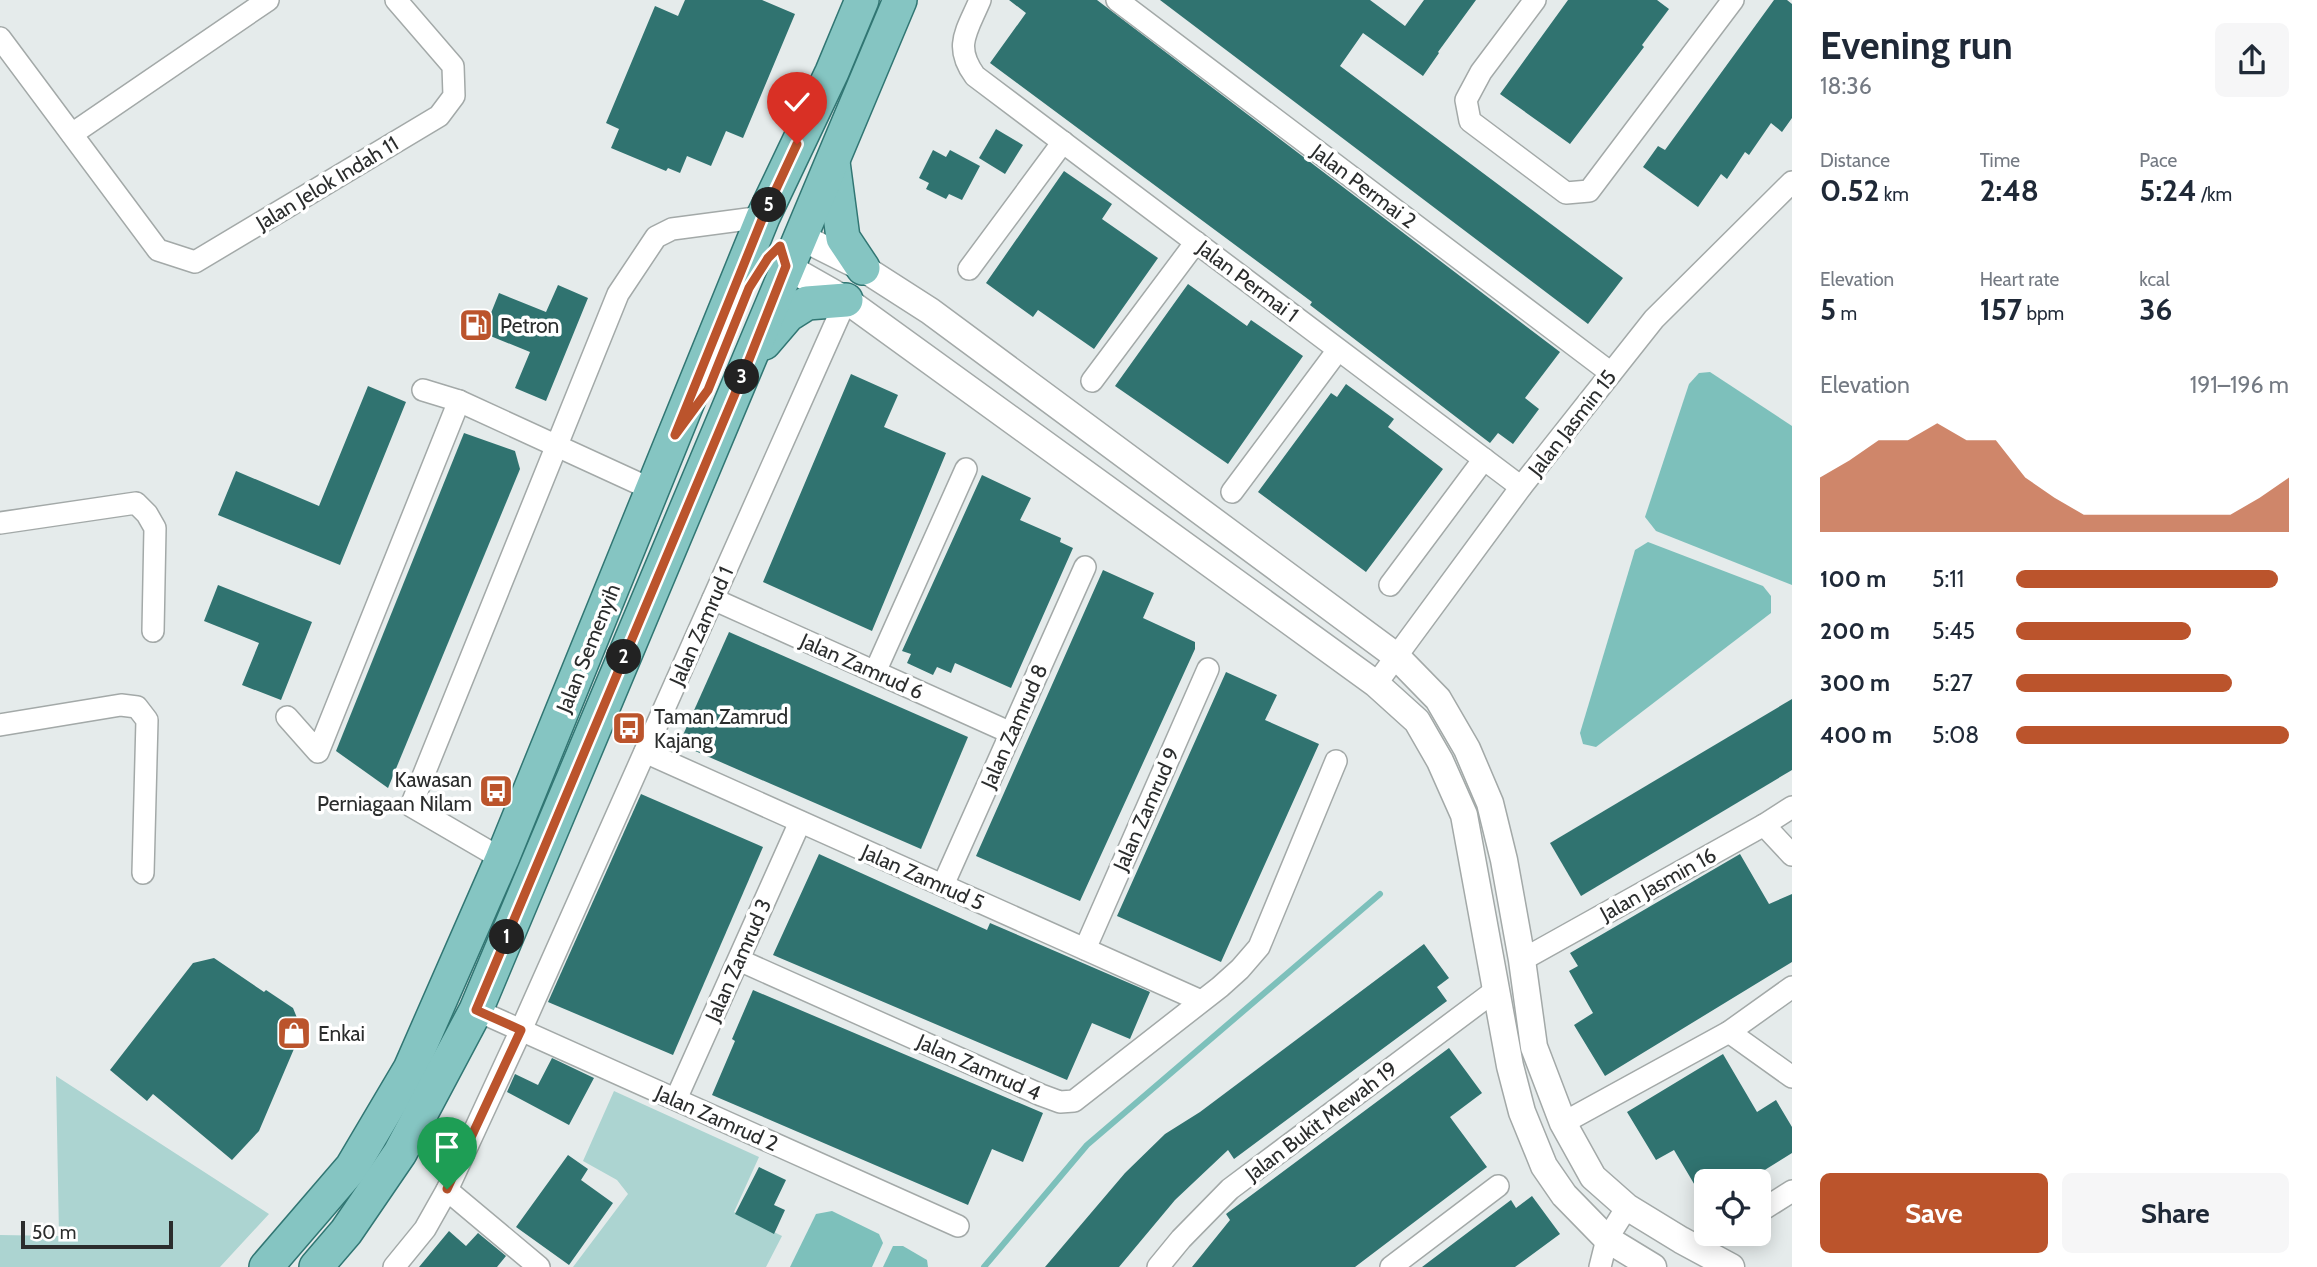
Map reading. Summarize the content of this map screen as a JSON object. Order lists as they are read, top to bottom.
{
  "streets": {
    "main road": ["Jalan Semenyih"],
    "street": [
      "Jalan Jelok Indah 11",
      "Jalan Permai 2",
      "Jalan Permai 1",
      "Jalan Jasmin 15",
      "Jalan Zamrud 1",
      "Jalan Zamrud 6",
      "Jalan Zamrud 8",
      "Jalan Zamrud 9",
      "Jalan Zamrud 5",
      "Jalan Jasmin 16",
      "Jalan Zamrud 3",
      "Jalan Zamrud 4",
      "Jalan Zamrud 2",
      "Jalan Bukit Mewah 19"
    ]
  },
  "crossings": [
    ["Jalan Permai 2", "Jalan Jasmin 15"],
    ["Jalan Permai 1", "Jalan Jasmin 15"],
    ["Jalan Zamrud 1", "Jalan Zamrud 6"],
    ["Jalan Zamrud 1", "Jalan Zamrud 5"],
    ["Jalan Zamrud 1", "Jalan Zamrud 2"],
    ["Jalan Semenyih", "Jalan Zamrud 2"],
    ["Jalan Zamrud 6", "Jalan Zamrud 8"],
    ["Jalan Zamrud 8", "Jalan Zamrud 5"],
    ["Jalan Zamrud 9", "Jalan Zamrud 5"],
    ["Jalan Zamrud 5", "Jalan Zamrud 3"],
    ["Jalan Zamrud 5", "Jalan Zamrud 4"],
    ["Jalan Zamrud 3", "Jalan Zamrud 4"],
    ["Jalan Zamrud 3", "Jalan Zamrud 2"]
  ],
  "places": {
    "fuel station": ["Petron"],
    "bus stop": ["Taman Zamrud Kajang", "Kawasan Perniagaan Nilam"],
    "shop": ["Enkai"]
  },
  "scale_bar": "50 m",
  "page": {
    "heading": ["Evening run", "18:36"],
    "stats": [
      ["Distance", "0.52 km"],
      ["Time", "2:48"],
      ["Pace", "5:24 /km"],
      ["Elevation", "5 m"],
      ["Heart rate", "157 bpm"],
      ["kcal", "36"]
    ],
    "pins": [
      "5",
      "3",
      "2",
      "1"
    ],
    "chart": ["Elevation", "191–196 m"],
    "list": [
      {
        "name": "100 m",
        "note": "5:11"
      },
      {
        "name": "200 m",
        "note": "5:45"
      },
      {
        "name": "300 m",
        "note": "5:27"
      },
      {
        "name": "400 m",
        "note": "5:08"
      }
    ],
    "buttons": ["Save", "Share"],
    "scale": "50 m"
  }
}
